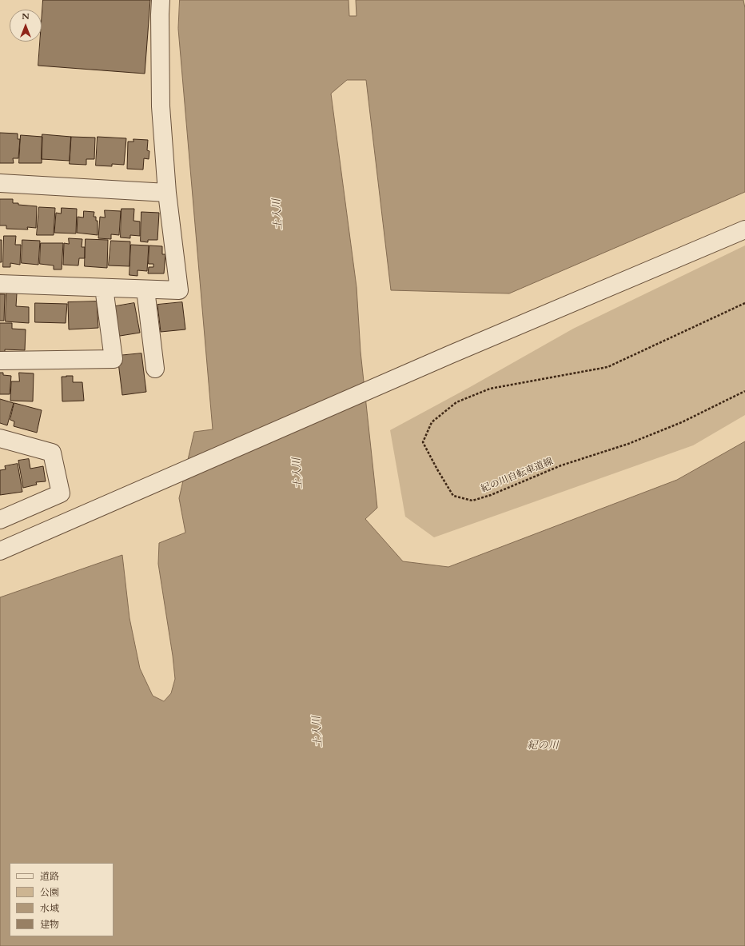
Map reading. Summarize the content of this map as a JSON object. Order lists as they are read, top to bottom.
{
  "streets": {
    "path": ["紀の川自転車道線"]
  },
  "water": ["土入川", "紀の川"],
  "legend": [
    "道路",
    "公園",
    "水域",
    "建物"
  ],
  "north": "top"
}
